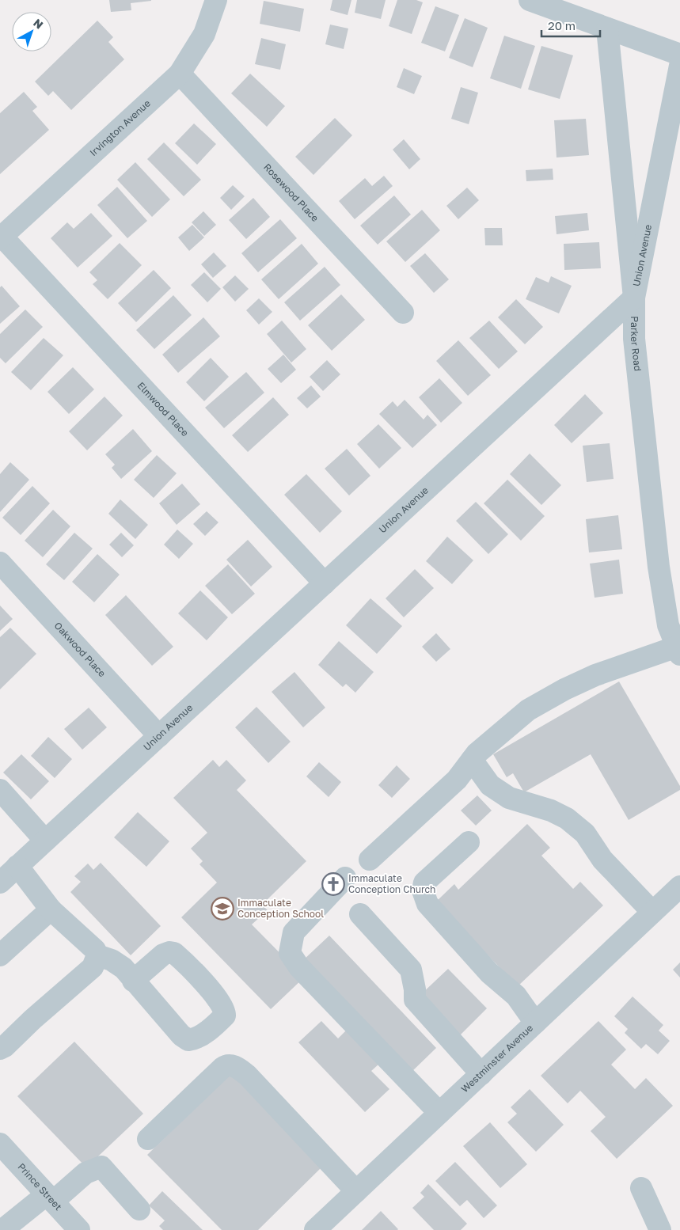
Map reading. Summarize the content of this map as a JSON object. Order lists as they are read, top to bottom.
{
  "streets": {
    "street": [
      "Irvington Avenue",
      "Rosewood Place",
      "Union Avenue",
      "Parker Road",
      "Elmwood Place",
      "Oakwood Place",
      "Westminster Avenue",
      "Prince Street"
    ]
  },
  "crossings": [
    ["Irvington Avenue", "Rosewood Place"],
    ["Irvington Avenue", "Elmwood Place"],
    ["Union Avenue", "Parker Road"],
    ["Union Avenue", "Elmwood Place"],
    ["Union Avenue", "Oakwood Place"]
  ],
  "places": {
    "church": ["Immaculate Conception Church"],
    "school or university": ["Immaculate Conception School"]
  },
  "scale_bar": "20 m",
  "north": "top right"
}
